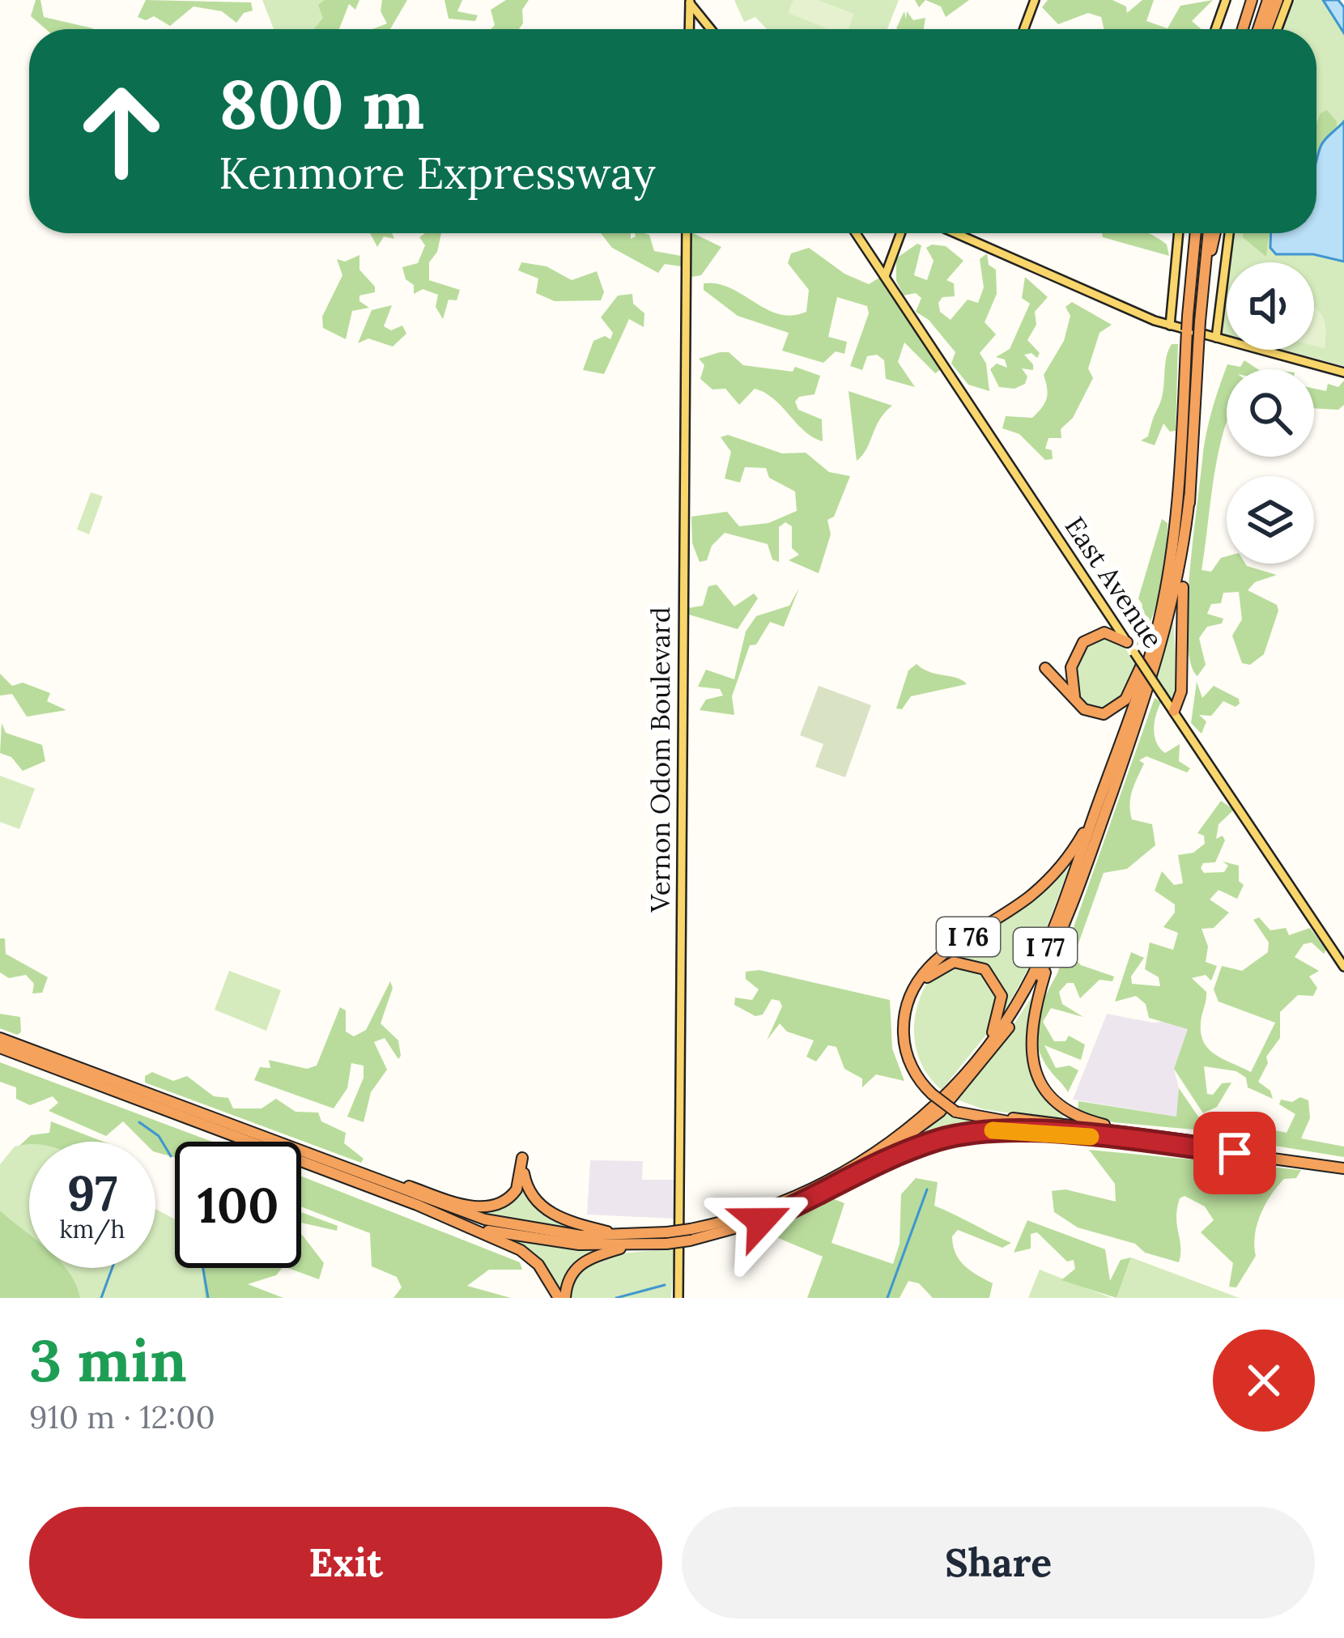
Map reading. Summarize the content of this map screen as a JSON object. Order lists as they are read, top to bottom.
{
  "streets": {
    "highway": ["I 76", "I 77"],
    "main road": ["East Avenue", "Vernon Odom Boulevard"]
  },
  "crossings": [
    ["I 76", "I 77"]
  ],
  "page": {
    "turn": ["800 m", "Kenmore Expressway"],
    "speed": "97 km/h",
    "limit": "100",
    "heading": ["3 min", "910 m · 12:00"],
    "buttons": ["Exit", "Share"]
  }
}
